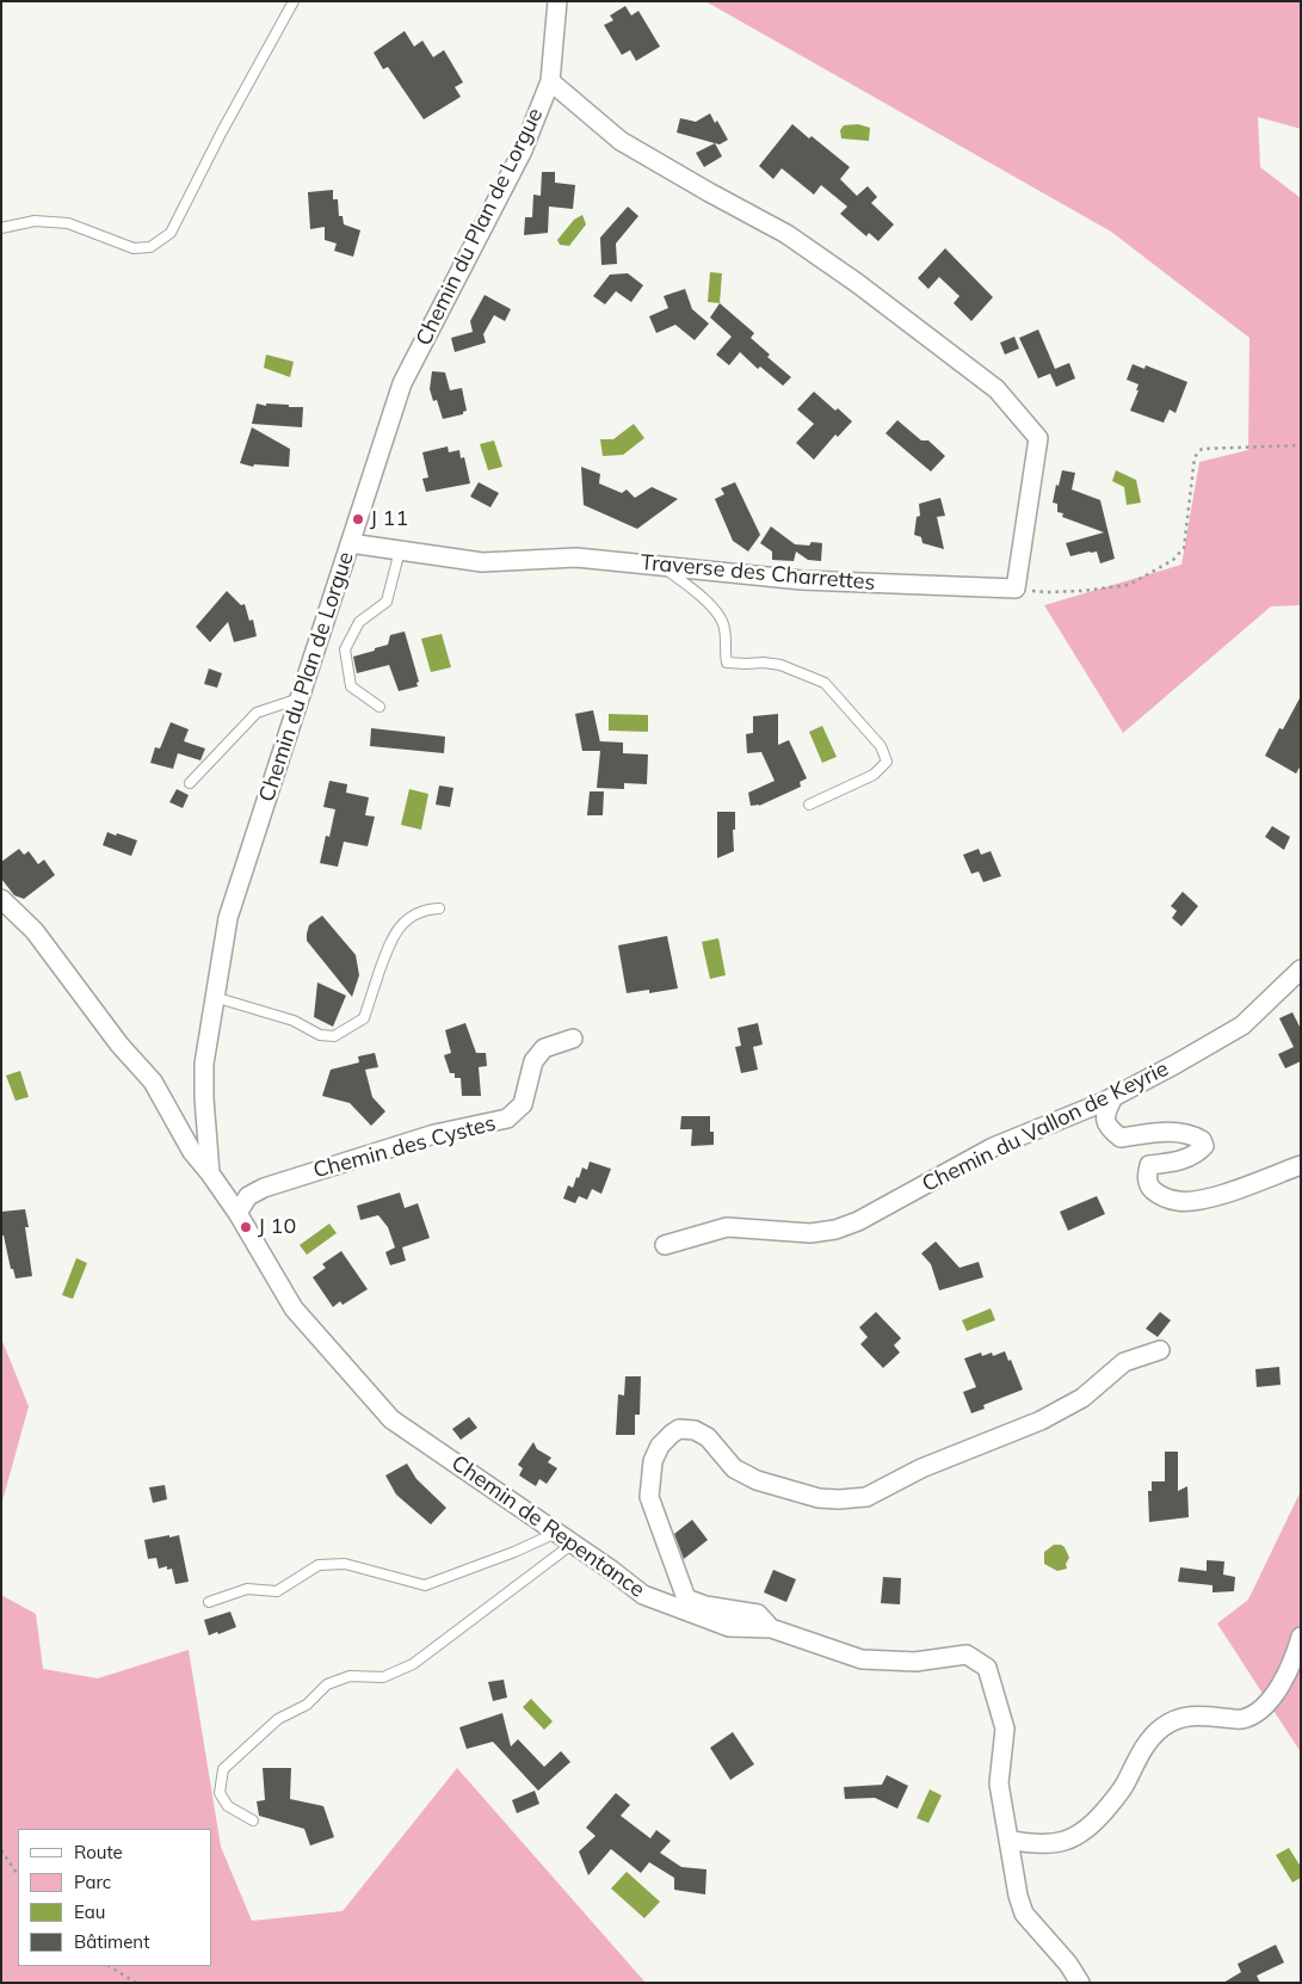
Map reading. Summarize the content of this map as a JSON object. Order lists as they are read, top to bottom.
{
  "streets": {
    "street": [
      "Chemin du Plan de Lorgue",
      "Traverse des Charrettes",
      "Chemin du Vallon de Keyrie",
      "Chemin des Cystes",
      "Chemin de Repentance"
    ]
  },
  "crossings": [
    ["Chemin du Plan de Lorgue", "Traverse des Charrettes"],
    ["Chemin du Plan de Lorgue", "Chemin de Repentance"],
    ["Chemin des Cystes", "Chemin de Repentance"]
  ],
  "places": ["J 11", "J 10"],
  "legend": [
    "Route",
    "Parc",
    "Eau",
    "Bâtiment"
  ]
}
